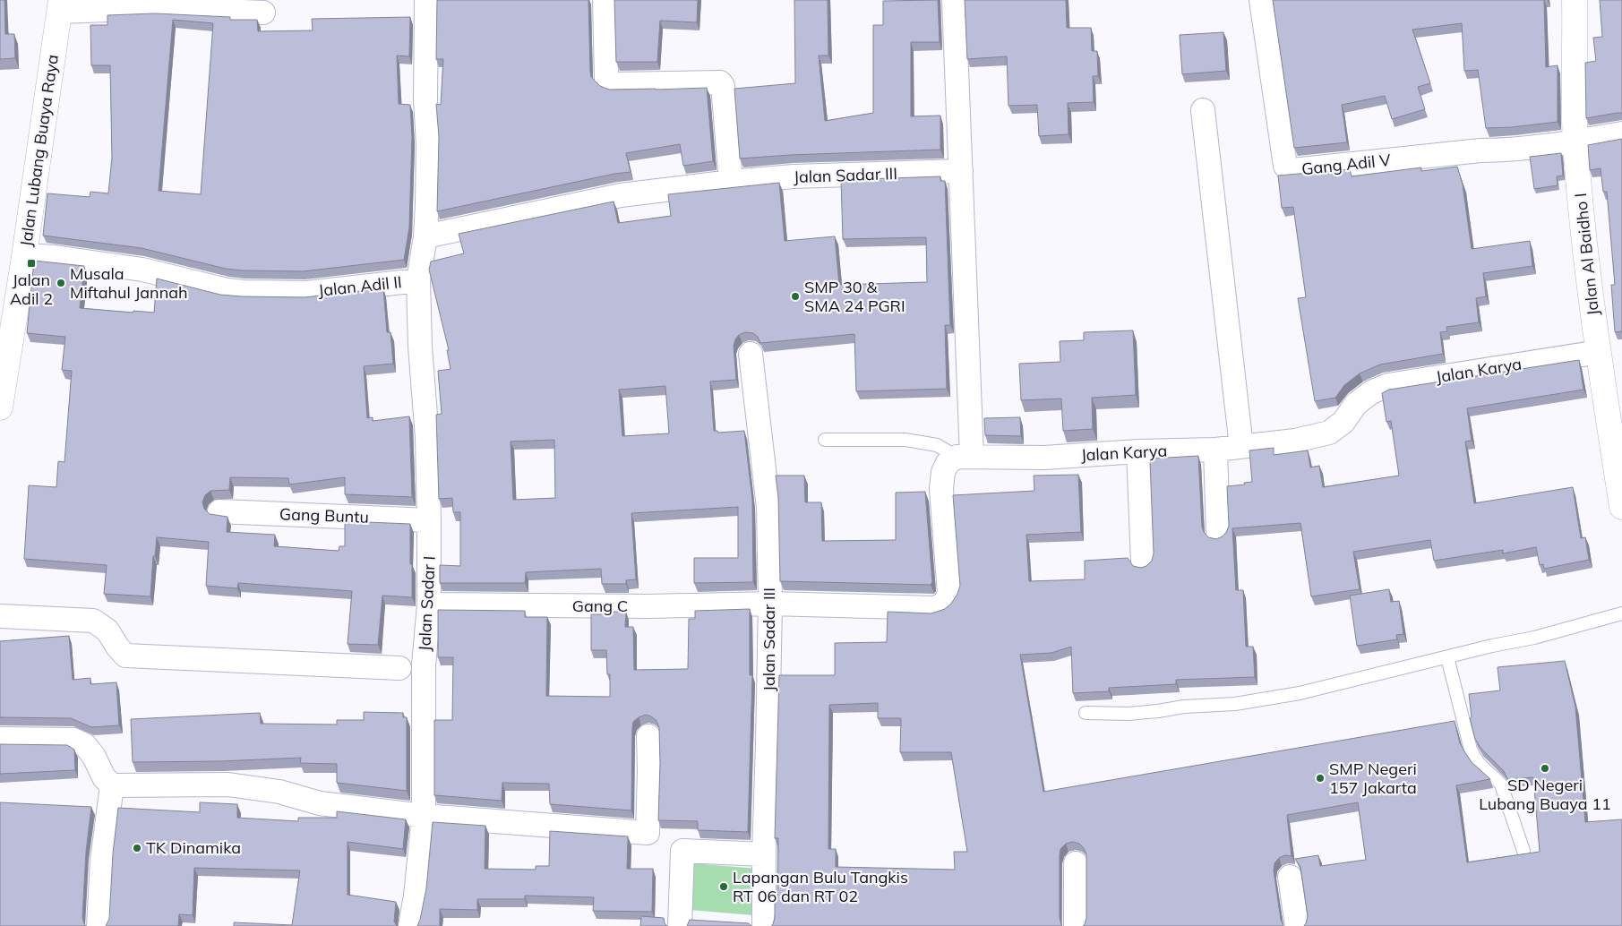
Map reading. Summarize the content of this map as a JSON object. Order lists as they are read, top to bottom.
{
  "streets": {
    "street": [
      "Jalan Lubang Buaya Raya",
      "Gang Adil V",
      "Jalan Sadar III",
      "Jalan Al Baidho I",
      "Jalan Adil II",
      "Jalan Karya",
      "Gang Buntu",
      "Jalan Sadar I",
      "Gang C"
    ]
  },
  "crossings": [
    ["Jalan Lubang Buaya Raya", "Jalan Adil II"],
    ["Gang Adil V", "Jalan Al Baidho I"],
    ["Jalan Sadar III", "Jalan Adil II"],
    ["Jalan Sadar III", "Gang C"],
    ["Jalan Al Baidho I", "Jalan Karya"],
    ["Jalan Adil II", "Jalan Sadar I"],
    ["Gang Buntu", "Jalan Sadar I"],
    ["Jalan Sadar I", "Gang C"]
  ],
  "places": {
    "transit": ["Jalan Adil 2"],
    "other": [
      "Musala Miftahul Jannah",
      "SMP 30 & SMA 24 PGRI",
      "SD Negeri Lubang Buaya 11",
      "SMP Negeri 157 Jakarta",
      "TK Dinamika",
      "Lapangan Bulu Tangkis RT 06 dan RT 02"
    ]
  }
}
